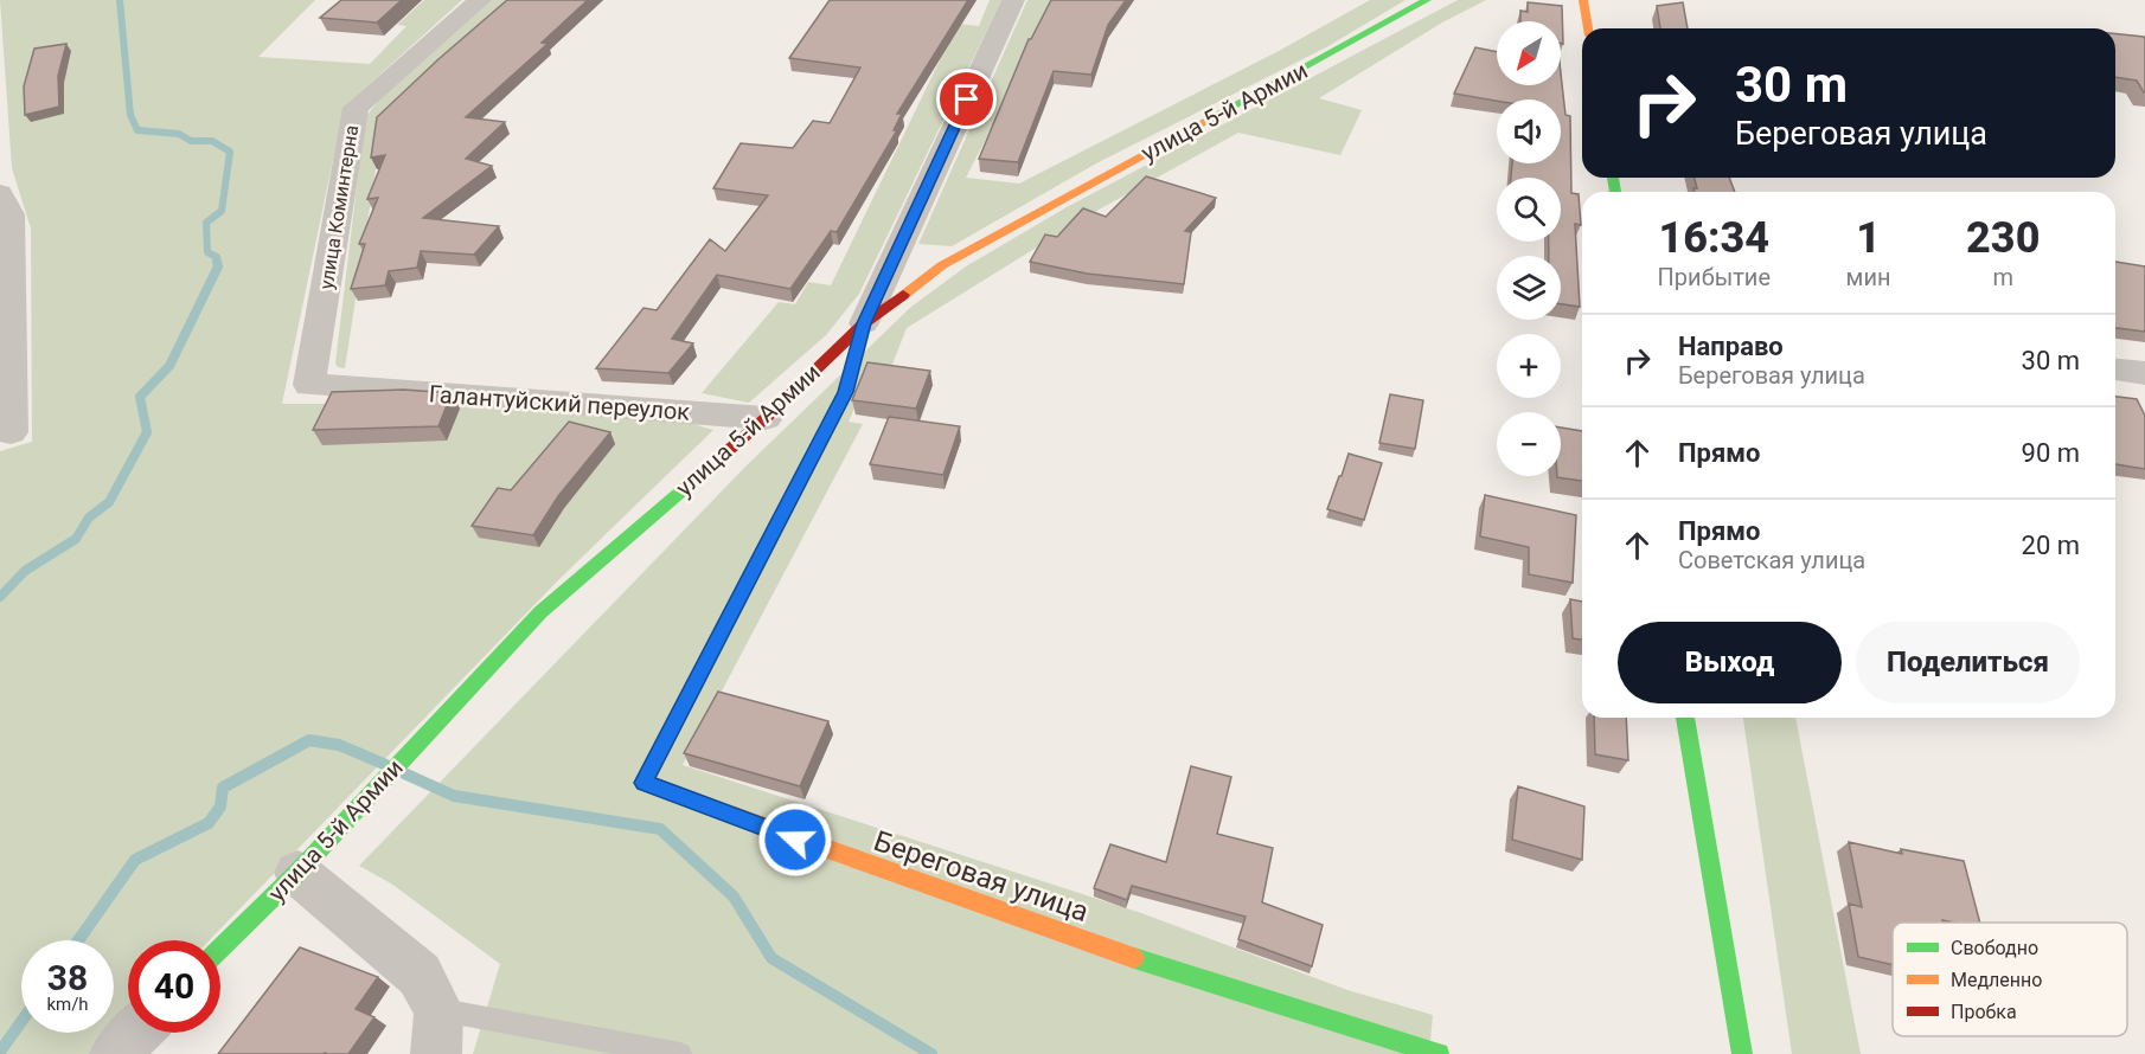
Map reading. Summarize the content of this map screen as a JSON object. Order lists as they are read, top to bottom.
{
  "streets": {
    "street": [
      "улица 5-й Армии",
      "улица Коминтерна",
      "Галантуйский переулок",
      "Береговая улица"
    ]
  },
  "crossings": [
    ["улица 5-й Армии", "Галантуйский переулок"],
    ["улица Коминтерна", "Галантуйский переулок"]
  ],
  "legend": ["Свободно", "Медленно", "Пробка"],
  "north": "bottom left",
  "page": {
    "map_buttons": ["+", "−"],
    "turn": ["30 m", "Береговая улица"],
    "eta": [
      "16:34",
      "Прибытие",
      "1",
      "мин",
      "230",
      "m"
    ],
    "list": [
      {
        "name": "Направо",
        "note": "Береговая улица",
        "value": "30 m"
      },
      {
        "name": "Прямо",
        "value": "90 m"
      },
      {
        "name": "Прямо",
        "note": "Советская улица",
        "value": "20 m"
      }
    ],
    "buttons": ["Выход", "Поделиться"],
    "speed": "38 km/h",
    "limit": "40"
  }
}
